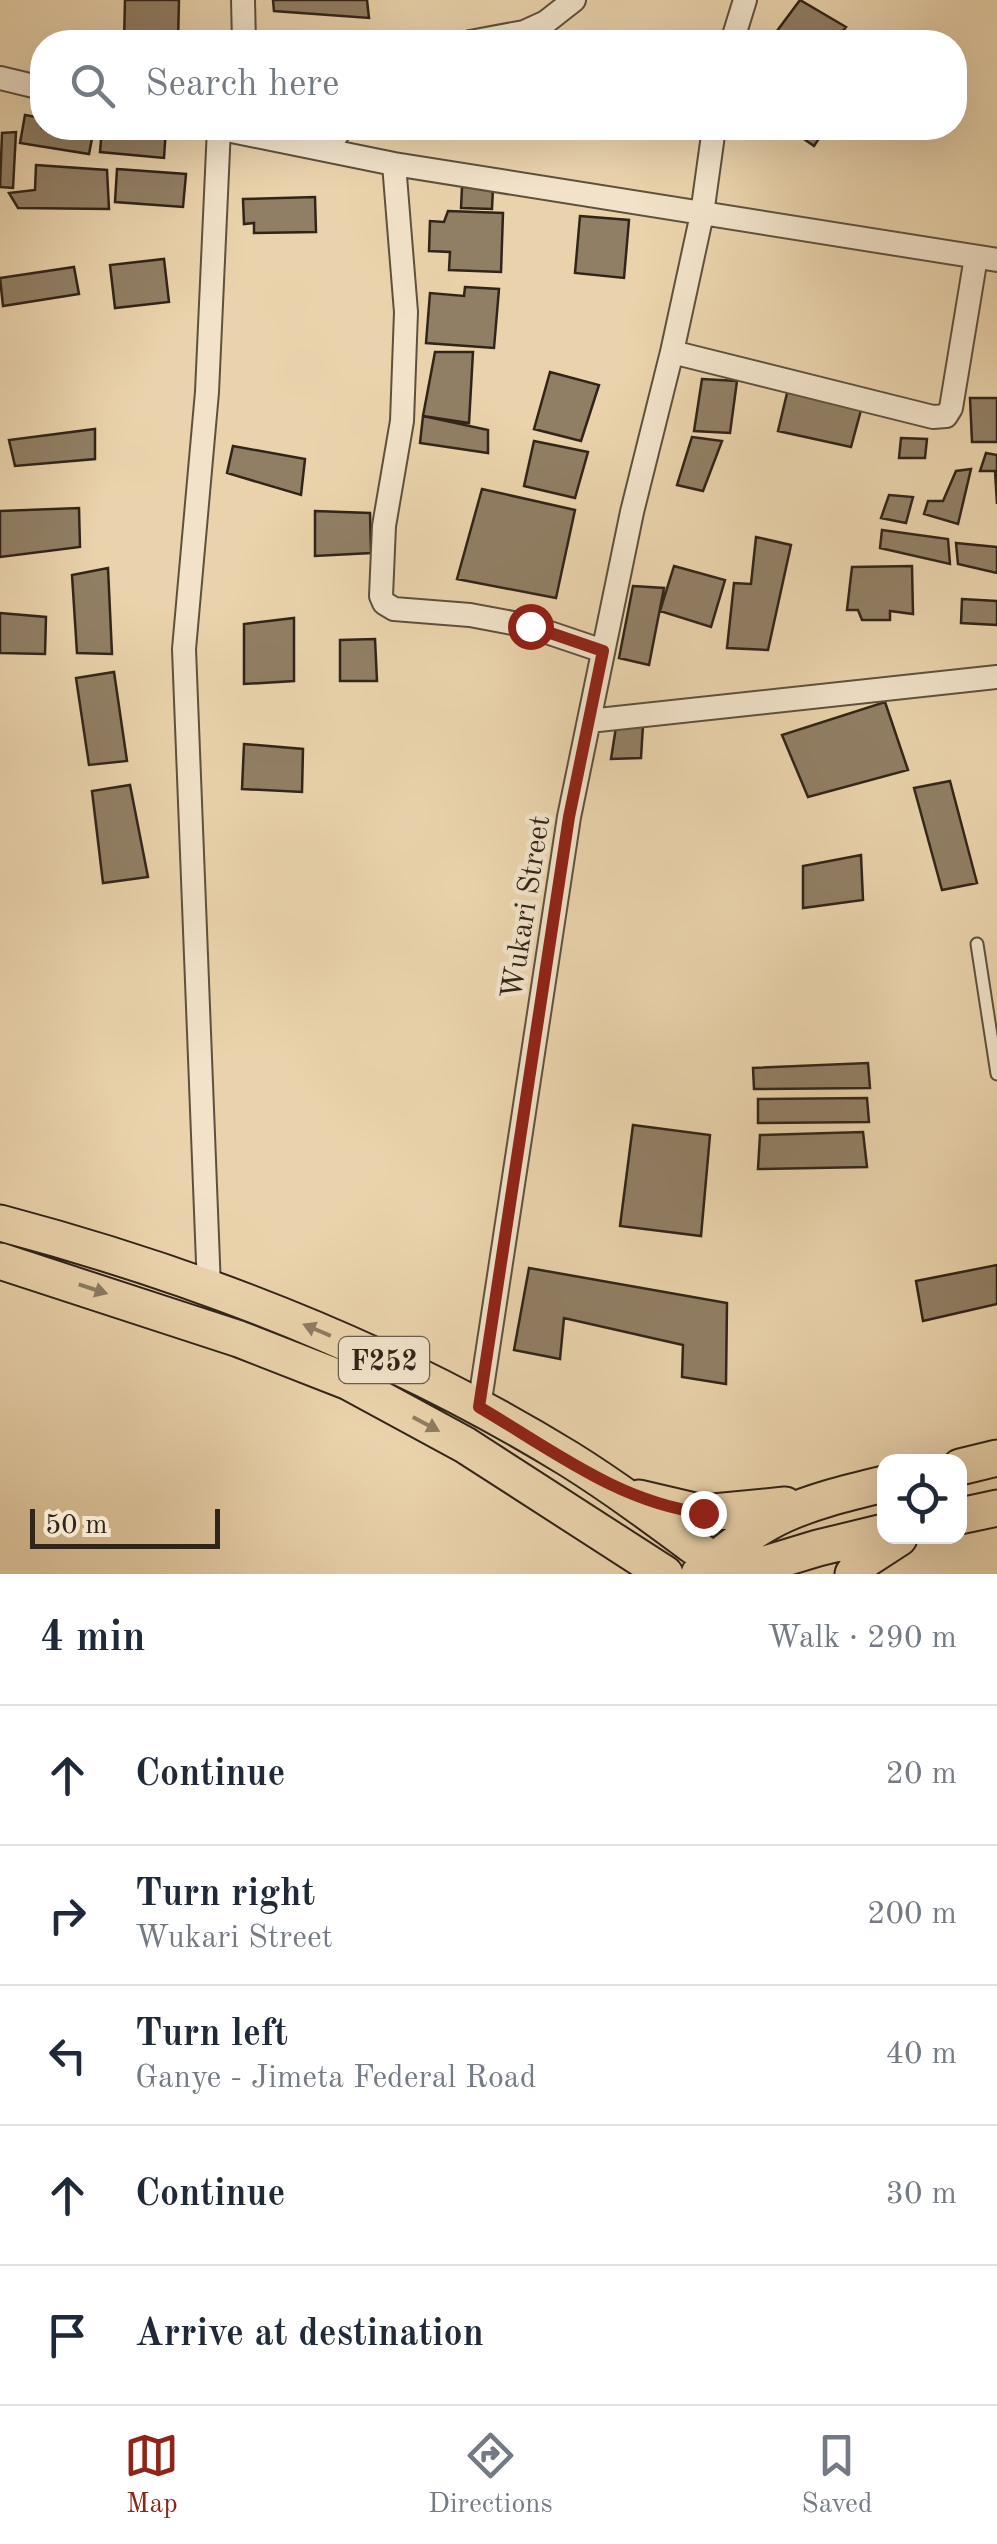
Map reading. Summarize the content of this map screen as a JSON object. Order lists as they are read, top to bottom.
{
  "streets": {
    "main road": ["F252"],
    "street": ["Wukari Street"]
  },
  "crossings": [
    ["Wukari Street", "F252"]
  ],
  "scale_bar": "50 m",
  "page": {
    "search": "Search here",
    "scale": "50 m",
    "heading": ["4 min", "Walk · 290 m"],
    "list": [
      ["Continue", "20 m"],
      ["Turn right", "Wukari Street", "200 m"],
      ["Turn left", "Ganye - Jimeta Federal Road", "40 m"],
      ["Continue", "30 m"],
      "Arrive at destination"
    ],
    "nav": ["Map", "Directions", "Saved"]
  }
}
